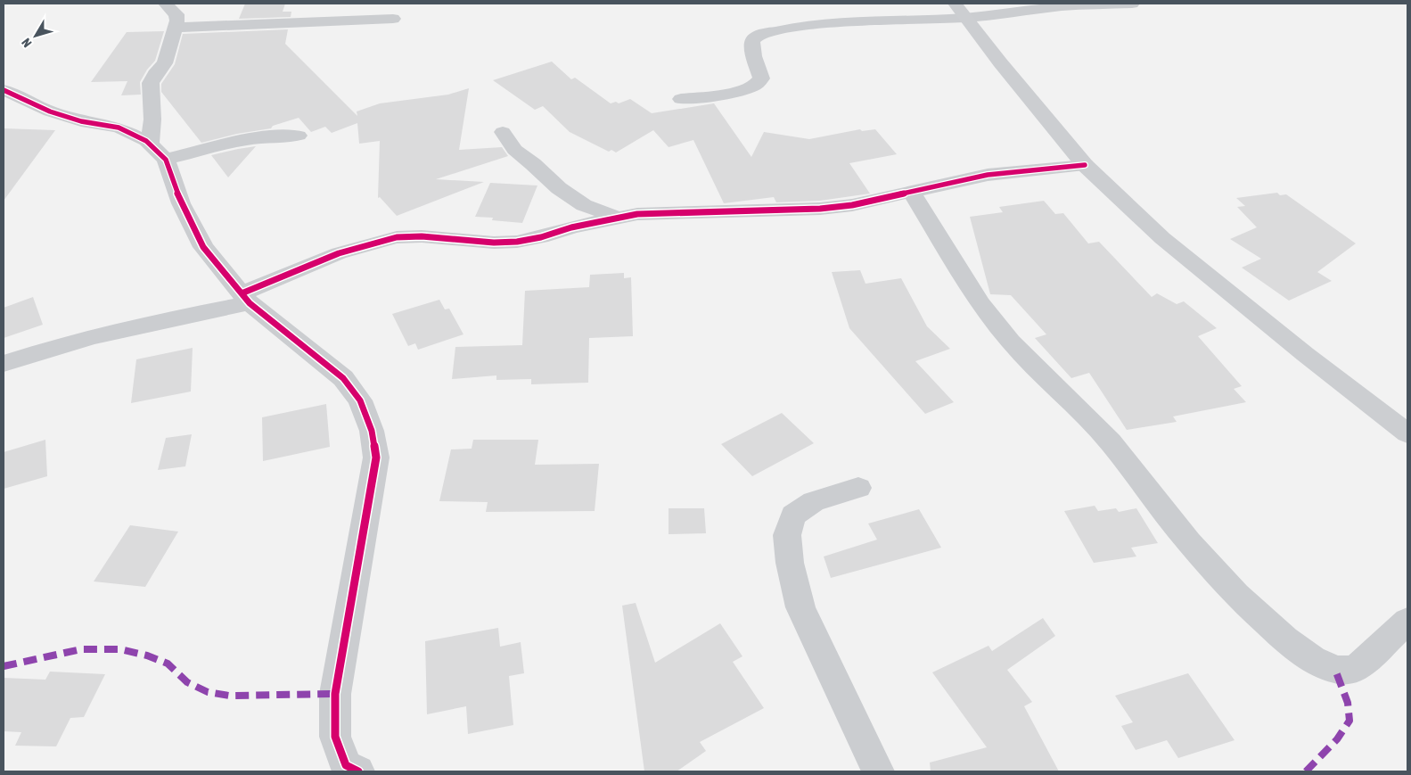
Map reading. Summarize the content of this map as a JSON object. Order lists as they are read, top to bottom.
{
  "north": "bottom left"
}
